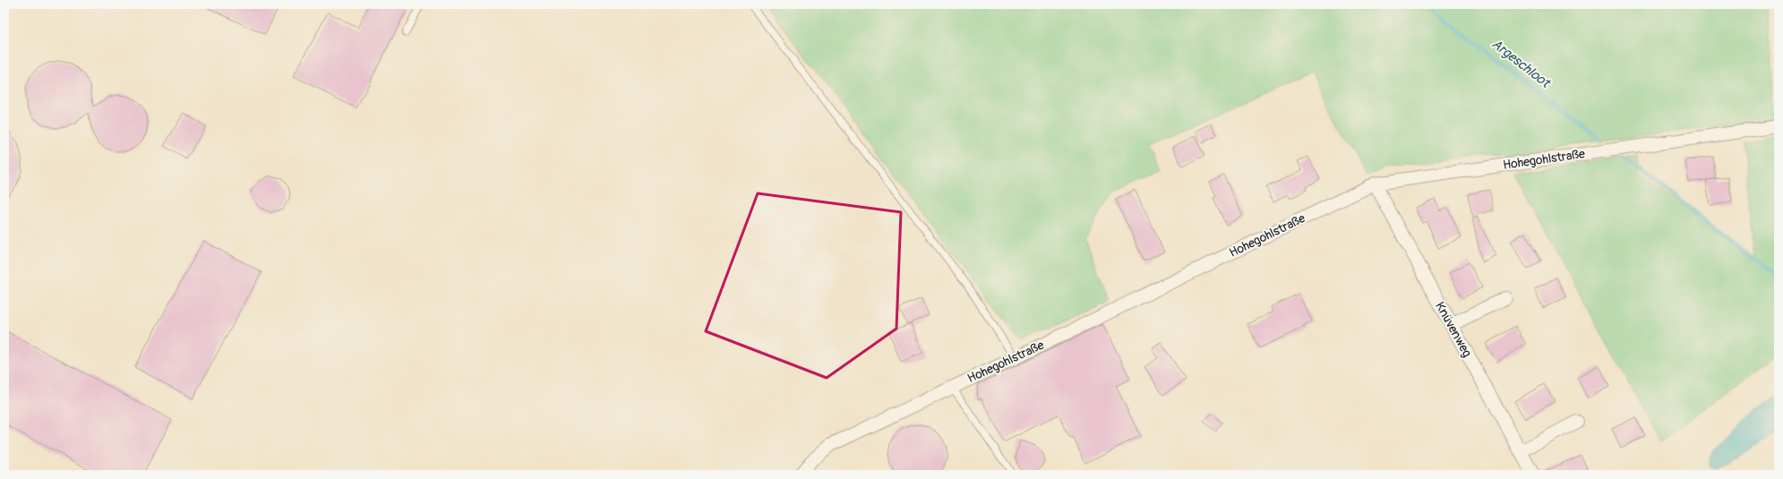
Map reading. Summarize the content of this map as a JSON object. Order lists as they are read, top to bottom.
{
  "streets": {
    "street": ["Hohegohlstraße", "Knüvenweg"]
  },
  "crossings": [
    ["Hohegohlstraße", "Knüvenweg"]
  ],
  "water": ["Argeschloot"]
}
